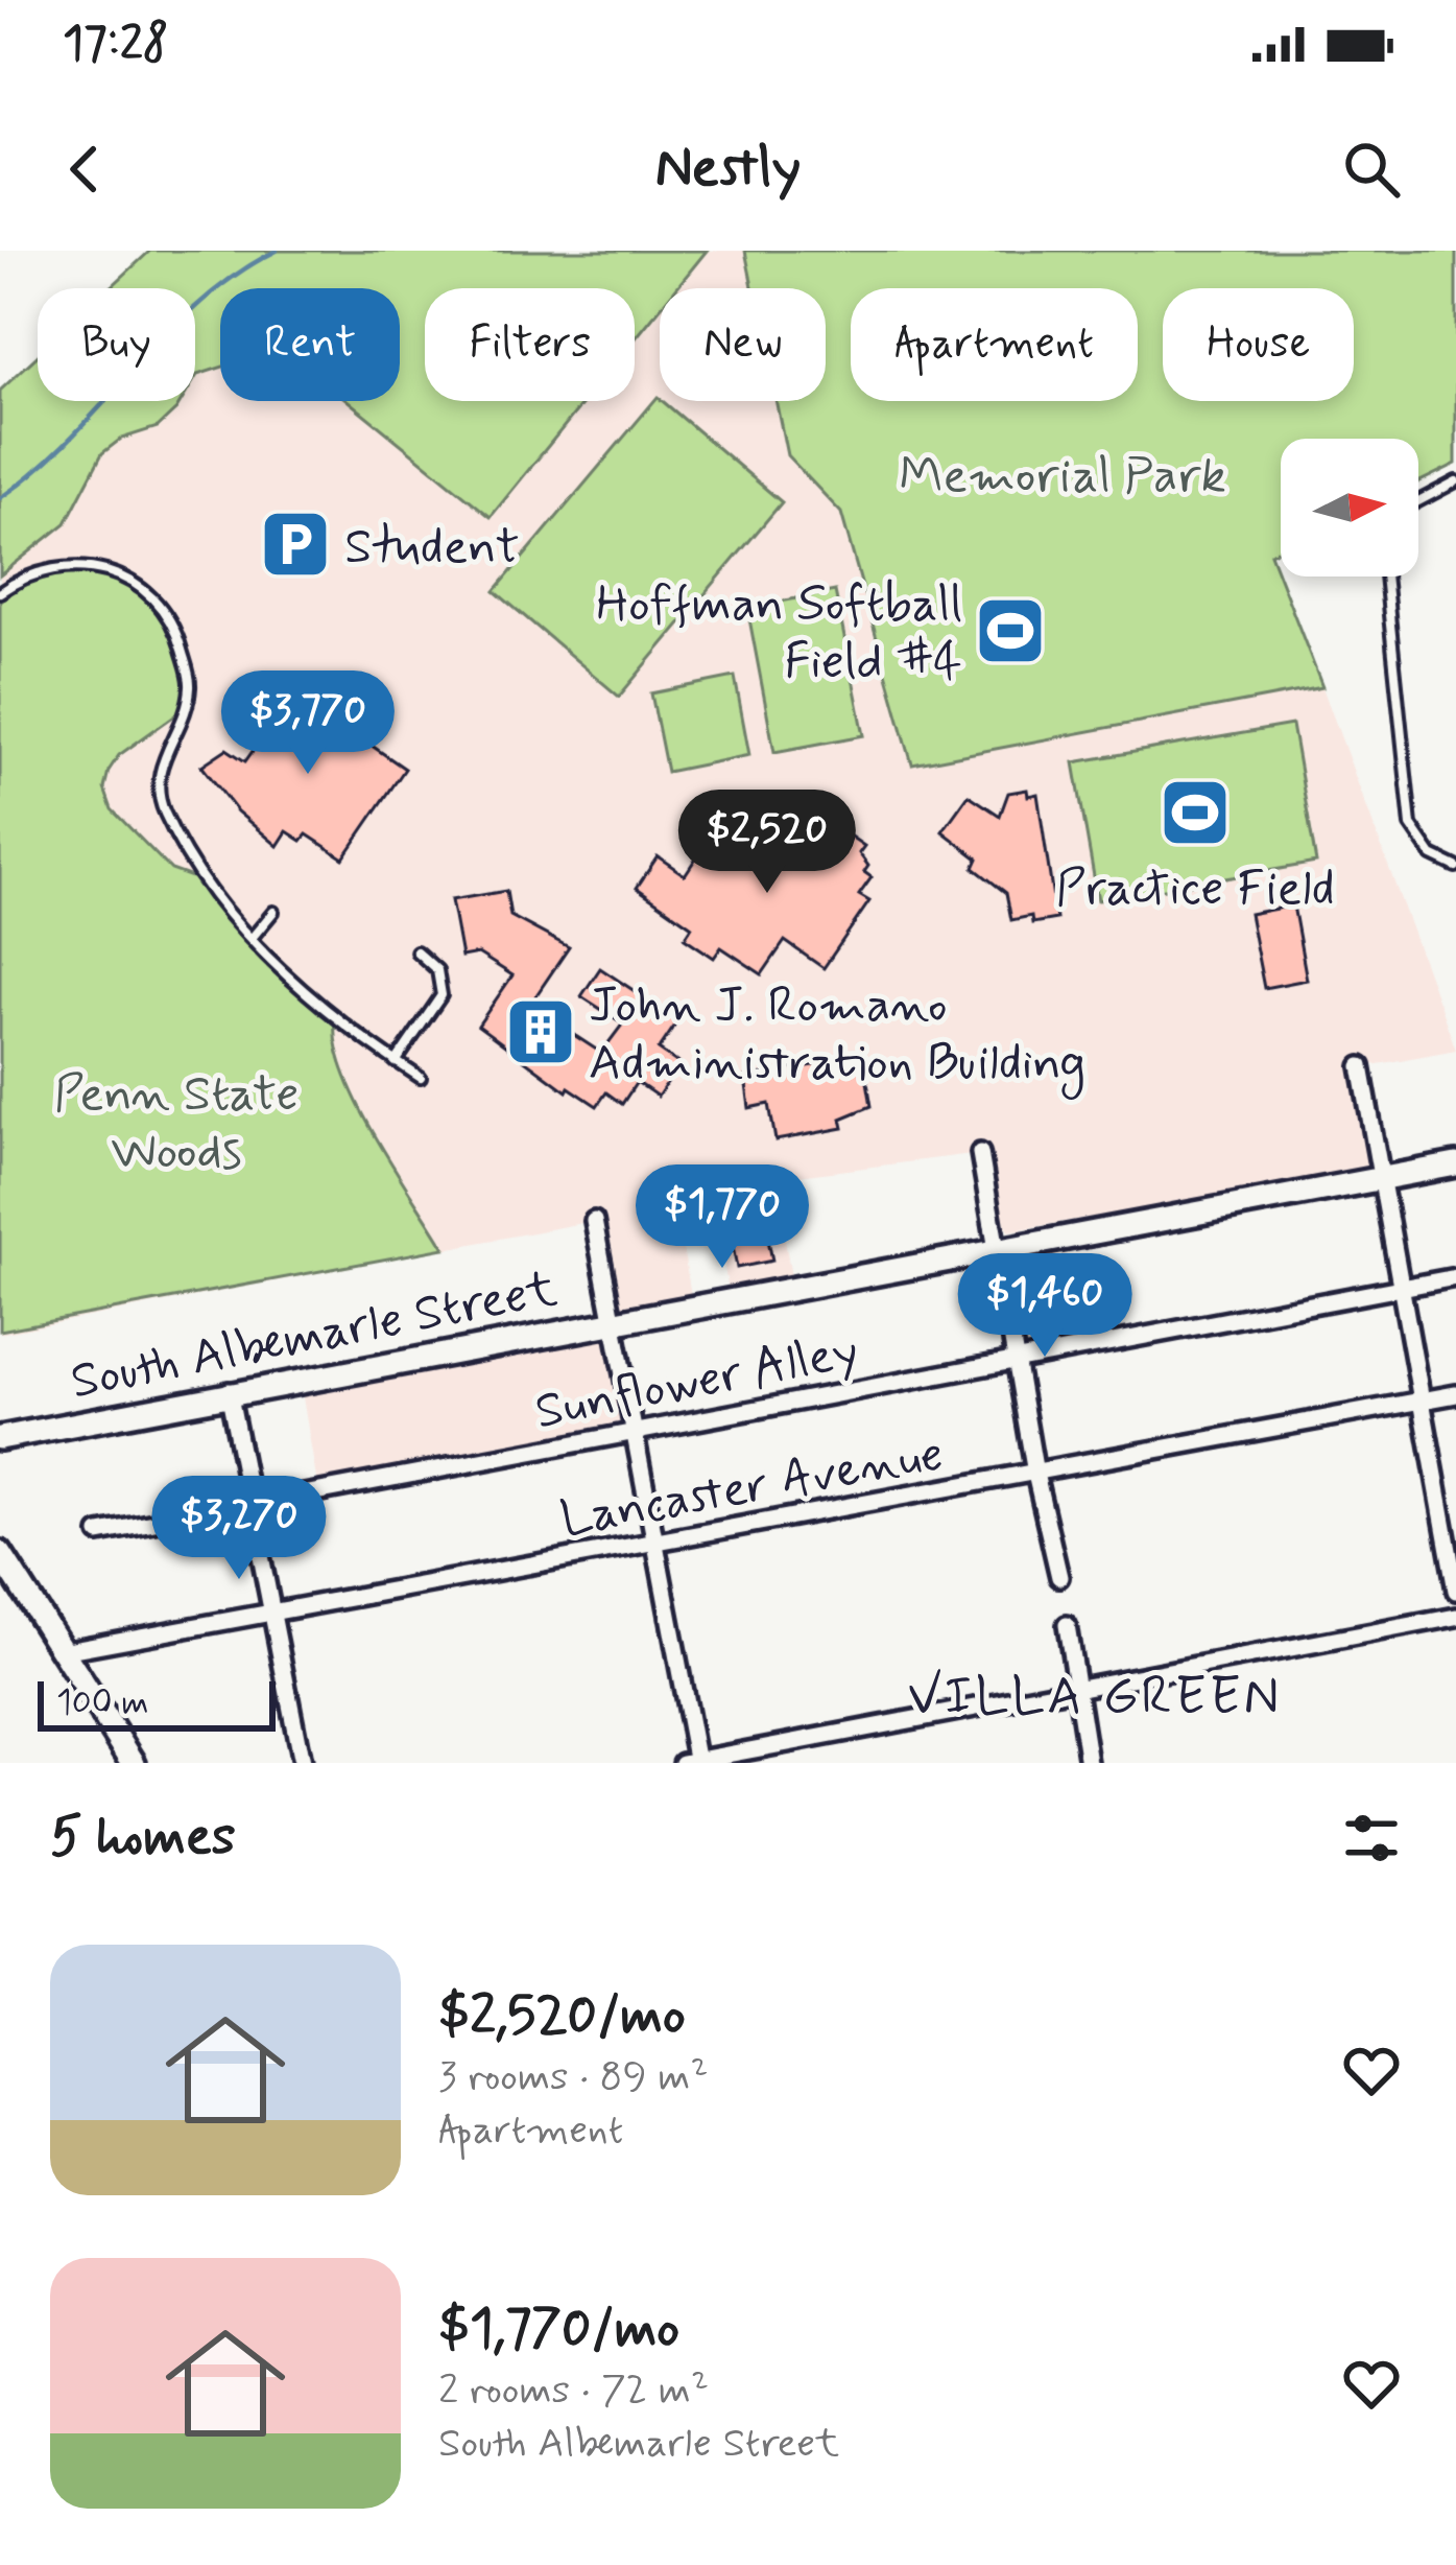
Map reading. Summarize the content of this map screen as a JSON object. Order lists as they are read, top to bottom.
{
  "streets": {
    "street": ["South Albemarle Street", "Sunflower Alley", "Lancaster Avenue"]
  },
  "districts": ["VILLA GREEN"],
  "parks": ["Memorial Park", "Penn State Woods"],
  "places": {
    "parking": ["Student"],
    "sports": ["Hoffman Softball Field #4", "Practice Field"],
    "building": ["John J. Romano Administration Building"]
  },
  "scale_bar": "100 m",
  "north": "right",
  "page": {
    "status": "17:28",
    "header": "Nestly",
    "chip": [
      "Buy",
      "Rent",
      "Filters",
      "New",
      "Apartment",
      "House"
    ],
    "price": [
      "$3,770",
      "$2,520",
      "$1,770",
      "$1,460",
      "$3,270"
    ],
    "scale": "100 m",
    "heading": "5 homes",
    "list": [
      {
        "name": "$2,520/mo",
        "note": "3 rooms · 89 m² · Apartment"
      },
      {
        "name": "$1,770/mo",
        "note": "2 rooms · 72 m² · South Albemarle Street"
      }
    ]
  }
}
